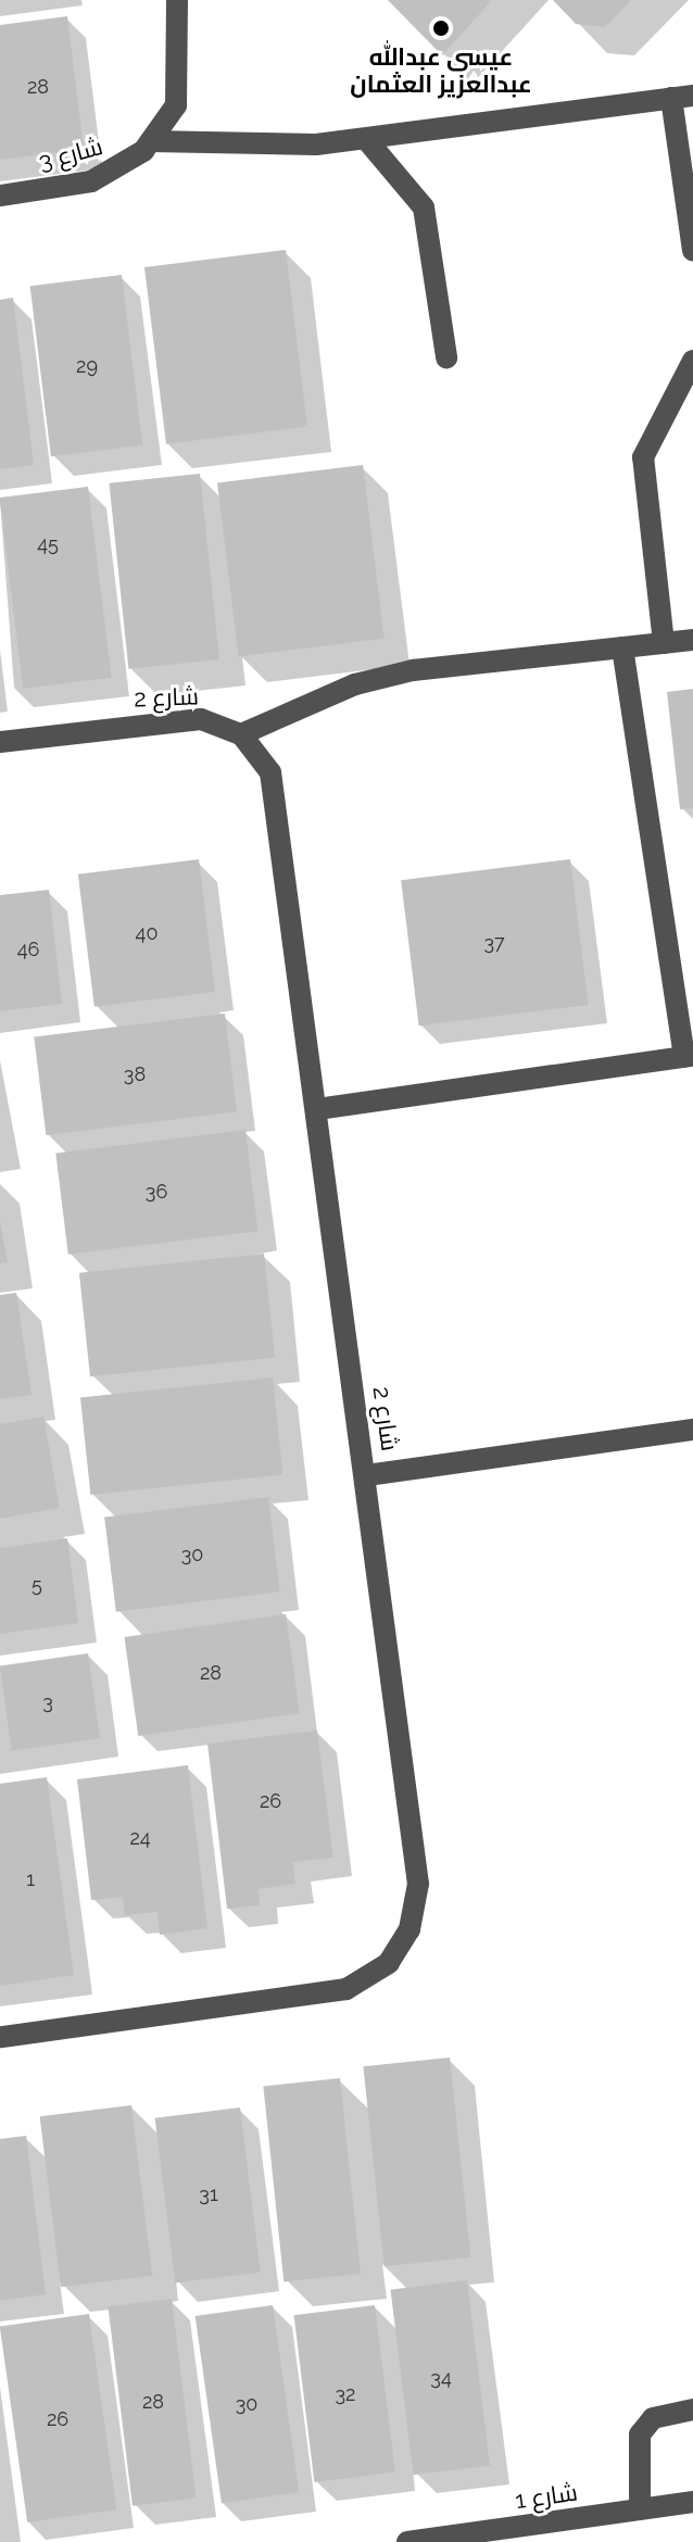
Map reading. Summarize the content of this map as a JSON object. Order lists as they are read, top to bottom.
{
  "streets": {
    "street": ["شارع 3", "شارع 2", "شارع 1"]
  },
  "places": ["عيسى عبدالله عبدالعزيز العثمان"],
  "house_numbers": [
    "28",
    "29",
    "45",
    "40",
    "37",
    "46",
    "38",
    "36",
    "30",
    "5",
    "28",
    "3",
    "26",
    "24",
    "1",
    "31",
    "34",
    "32",
    "28",
    "30",
    "26"
  ]
}
